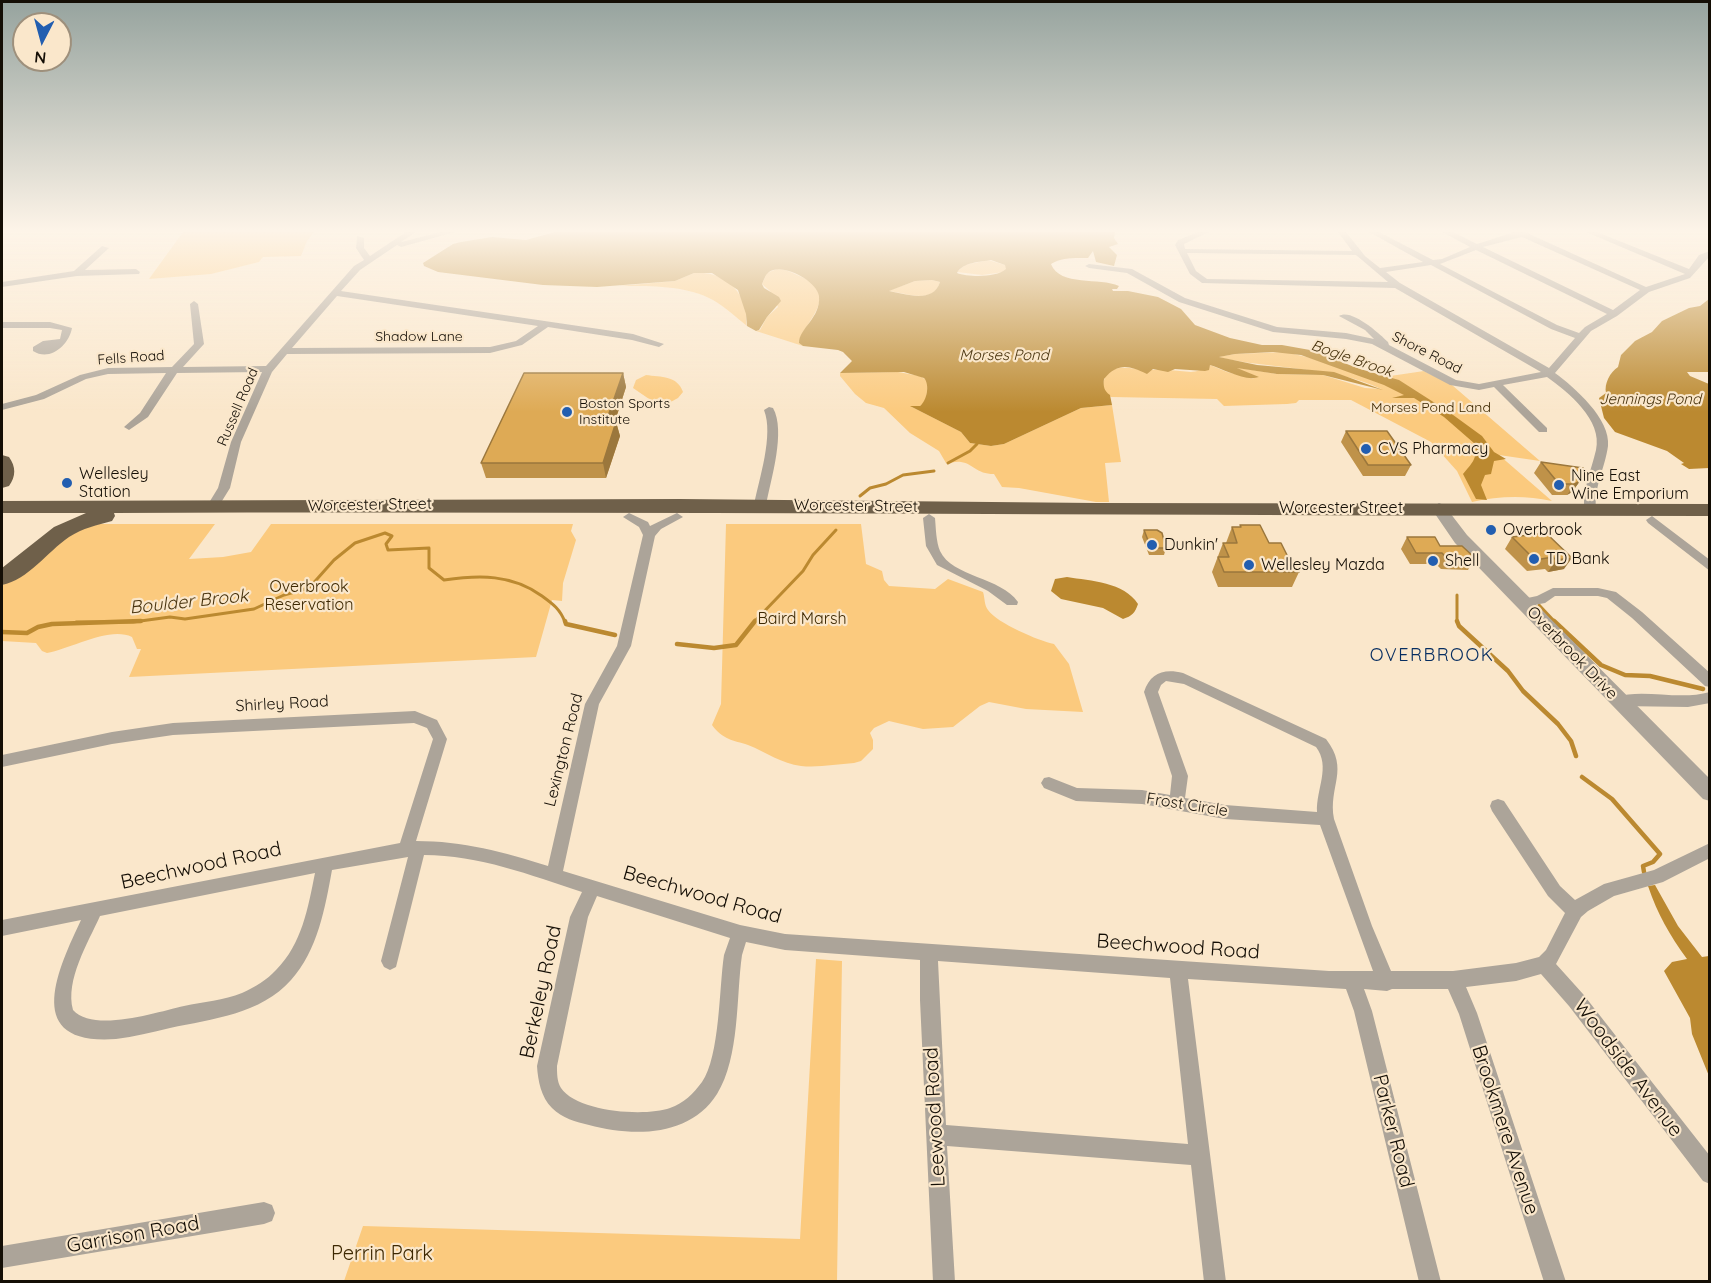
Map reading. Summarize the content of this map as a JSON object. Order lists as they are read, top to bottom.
{
  "streets": {
    "highway": ["Worcester Street"],
    "street": [
      "Shadow Lane",
      "Shore Road",
      "Fells Road",
      "Russell Road",
      "Overbrook Drive",
      "Shirley Road",
      "Lexington Road",
      "Frost Circle",
      "Beechwood Road",
      "Berkeley Road",
      "Woodside Avenue",
      "Leewood Road",
      "Brookmere Avenue",
      "Parker Road",
      "Garrison Road"
    ]
  },
  "crossings": [
    ["Shadow Lane", "Russell Road"],
    ["Fells Road", "Russell Road"],
    ["Russell Road", "Worcester Street"],
    ["Worcester Street", "Overbrook Drive"],
    ["Shirley Road", "Beechwood Road"],
    ["Lexington Road", "Beechwood Road"],
    ["Beechwood Road", "Berkeley Road"],
    ["Beechwood Road", "Woodside Avenue"],
    ["Beechwood Road", "Leewood Road"],
    ["Beechwood Road", "Brookmere Avenue"],
    ["Beechwood Road", "Parker Road"]
  ],
  "districts": ["OVERBROOK"],
  "water": [
    "Morses Pond",
    "Bogle Brook",
    "Jennings Pond",
    "Boulder Brook"
  ],
  "parks": [
    "Morses Pond Land",
    "Overbrook Reservation",
    "Baird Marsh",
    "Perrin Park"
  ],
  "places": [
    "Boston Sports Institute",
    "CVS Pharmacy",
    "Wellesley Station",
    "Nine East Wine Emporium",
    "Overbrook",
    "Dunkin'",
    "TD Bank",
    "Shell",
    "Wellesley Mazda"
  ],
  "north": "bottom"
}
